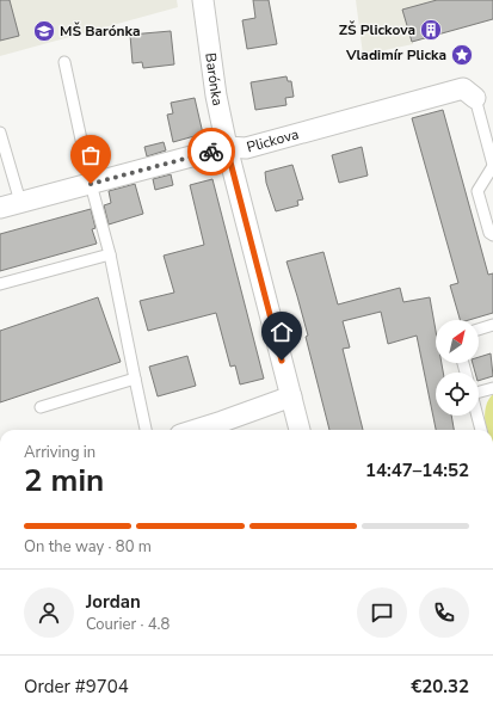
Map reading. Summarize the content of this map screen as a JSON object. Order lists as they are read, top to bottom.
{
  "streets": {
    "street": ["Barónka", "Plickova"]
  },
  "crossings": [
    ["Barónka", "Plickova"]
  ],
  "places": {
    "building": ["ZŠ Plickova"],
    "school or university": ["MŠ Barónka"],
    "place": ["Vladimír Plicka"]
  },
  "north": "top right",
  "page": {
    "heading": ["2 min", "Arriving in", "14:47–14:52"],
    "panel": [
      "Jordan",
      "Courier · 4.8",
      "Order #9704",
      "€20.32"
    ],
    "bar": "On the way · 80 m"
  }
}
